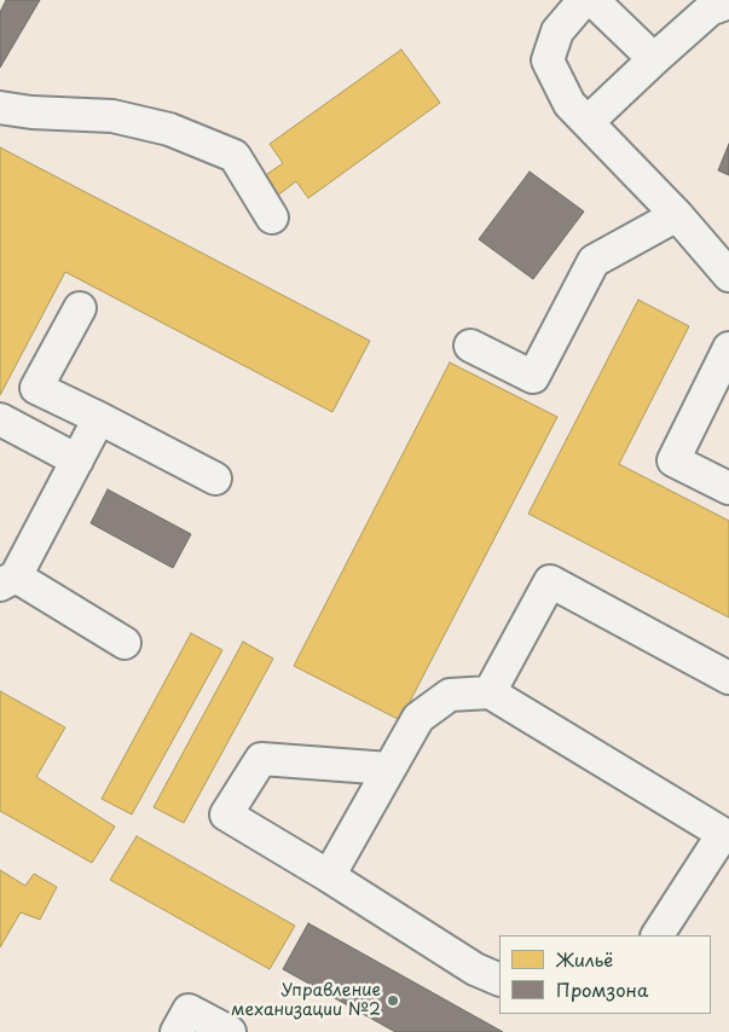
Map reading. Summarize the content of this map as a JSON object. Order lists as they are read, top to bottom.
{
  "places": ["Управление механизации №2"],
  "legend": ["Жильё", "Промзона"]
}
